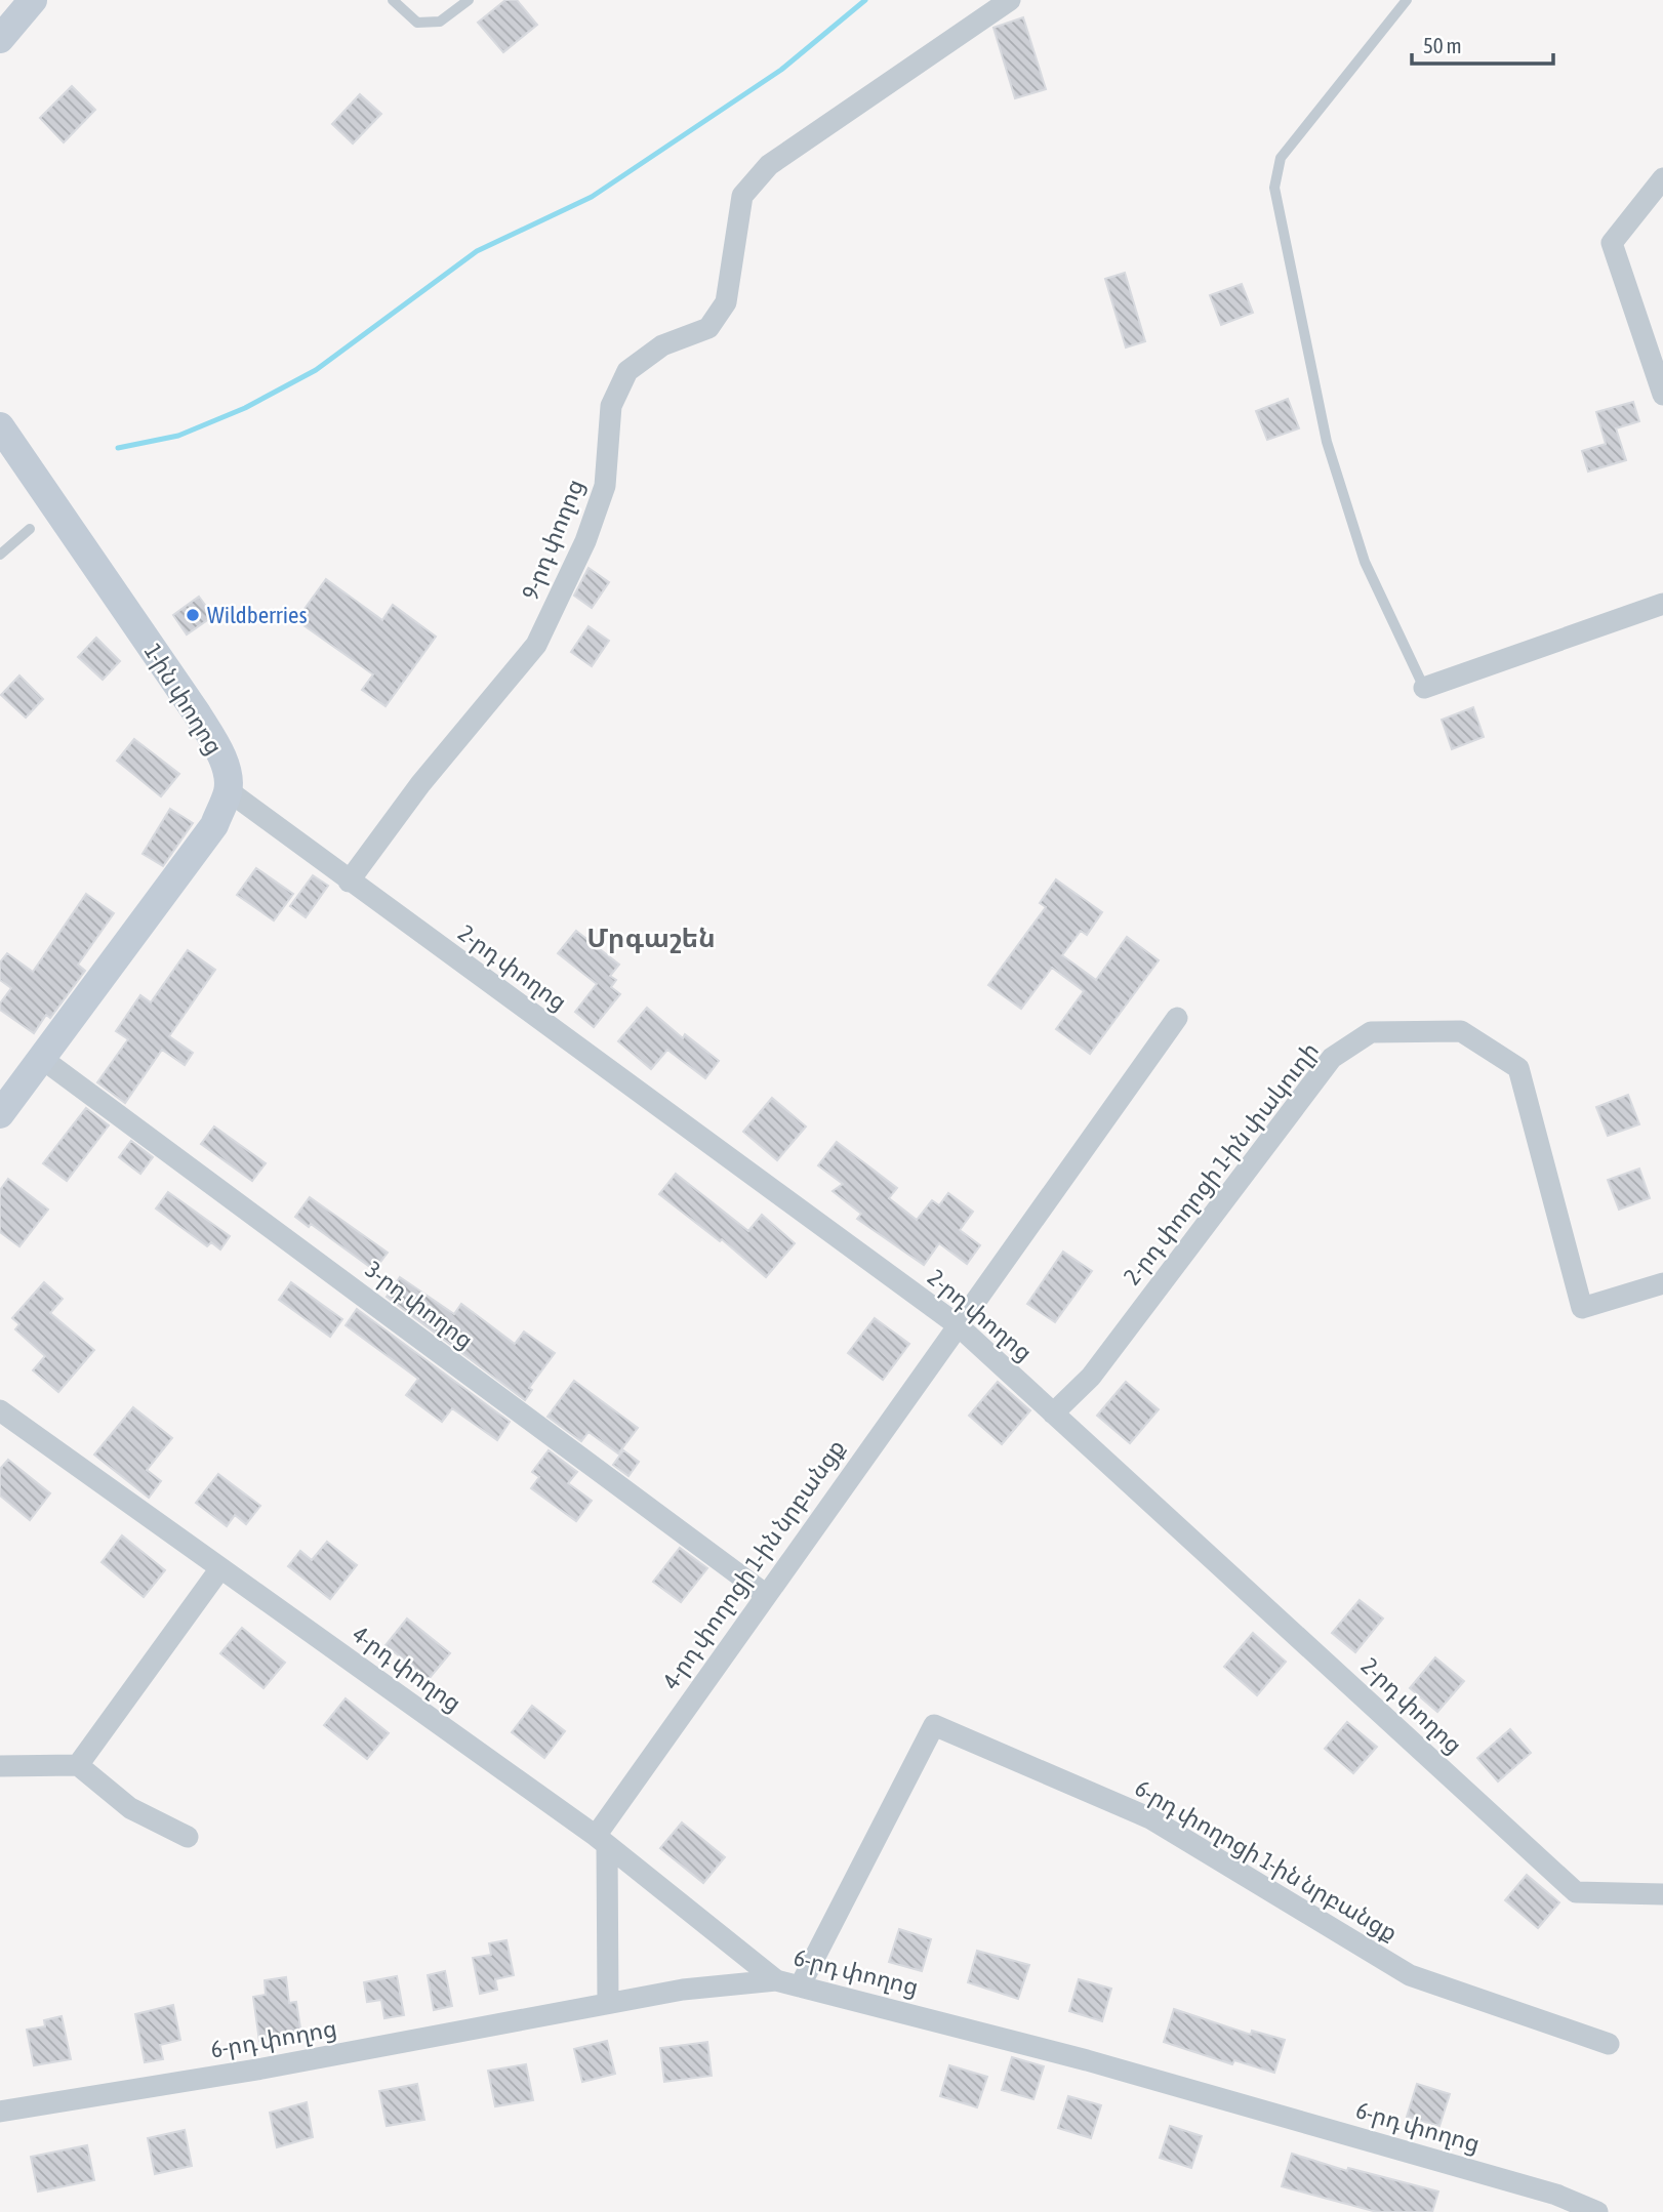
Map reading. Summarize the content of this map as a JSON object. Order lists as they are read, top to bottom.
{
  "streets": {
    "main road": ["1-ին փողոց"],
    "street": [
      "9-րդ փողոց",
      "2-րդ փողոց",
      "2-րդ փողոցի 1-ին փակուղի",
      "3-րդ փողոց",
      "4-րդ փողոցի 1-ին նրբանցք",
      "4-րդ փողոց",
      "6-րդ փողոցի 1-ին նրբանցք",
      "6-րդ փողոց"
    ]
  },
  "crossings": [
    ["9-րդ փողոց", "2-րդ փողոց"],
    ["1-ին փողոց", "2-րդ փողոց"],
    ["2-րդ փողոց", "2-րդ փողոցի 1-ին փակուղի"],
    ["2-րդ փողոց", "4-րդ փողոցի 1-ին նրբանցք"],
    ["3-րդ փողոց", "4-րդ փողոցի 1-ին նրբանցք"],
    ["4-րդ փողոցի 1-ին նրբանցք", "4-րդ փողոց"],
    ["4-րդ փողոց", "6-րդ փողոց"],
    ["6-րդ փողոցի 1-ին նրբանցք", "6-րդ փողոց"]
  ],
  "districts": ["Մրգաշեն"],
  "places": ["Wildberries"],
  "scale_bar": "50 m"
}
